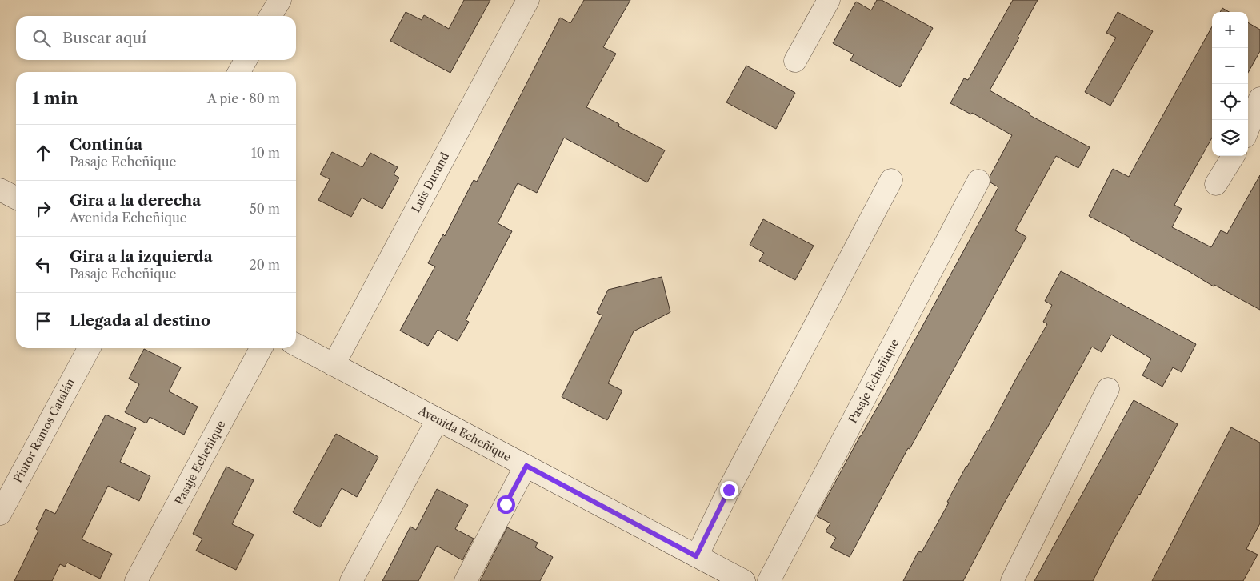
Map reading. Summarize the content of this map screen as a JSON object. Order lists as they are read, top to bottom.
{
  "streets": {
    "street": [
      "Luis Durand",
      "Pasaje Echeñique",
      "Pintor Ramos Catalán",
      "Avenida Echeñique"
    ]
  },
  "crossings": [
    ["Luis Durand", "Avenida Echeñique"]
  ],
  "page": {
    "map_buttons": ["+", "−"],
    "search": "Buscar aquí",
    "heading": ["1 min", "A pie · 80 m"],
    "list": [
      ["Continúa", "Pasaje Echeñique", "10 m"],
      ["Gira a la derecha", "Avenida Echeñique", "50 m"],
      ["Gira a la izquierda", "Pasaje Echeñique", "20 m"],
      "Llegada al destino"
    ]
  }
}
